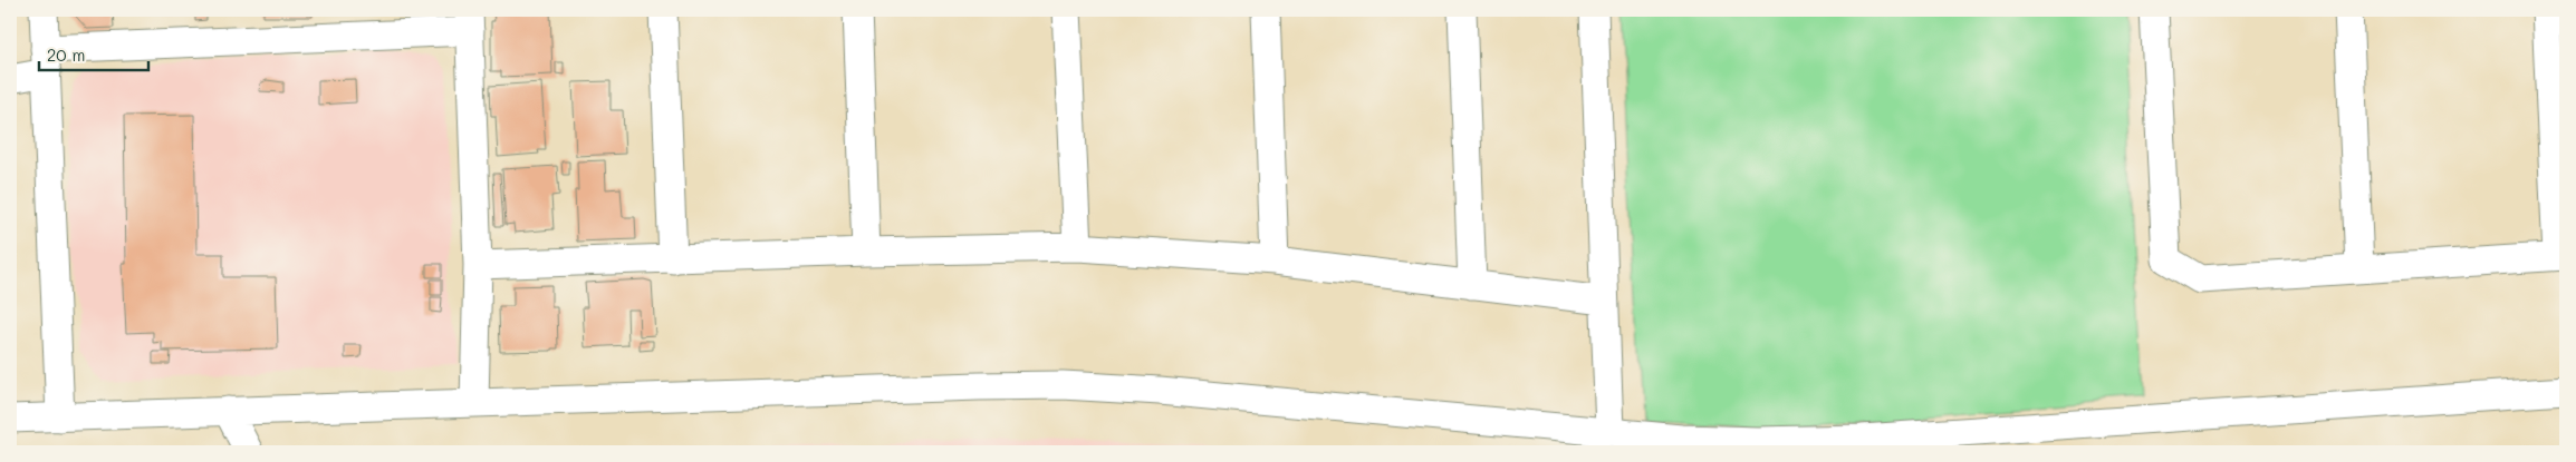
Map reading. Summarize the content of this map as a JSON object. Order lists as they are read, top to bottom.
{
  "scale_bar": "20 m"
}
